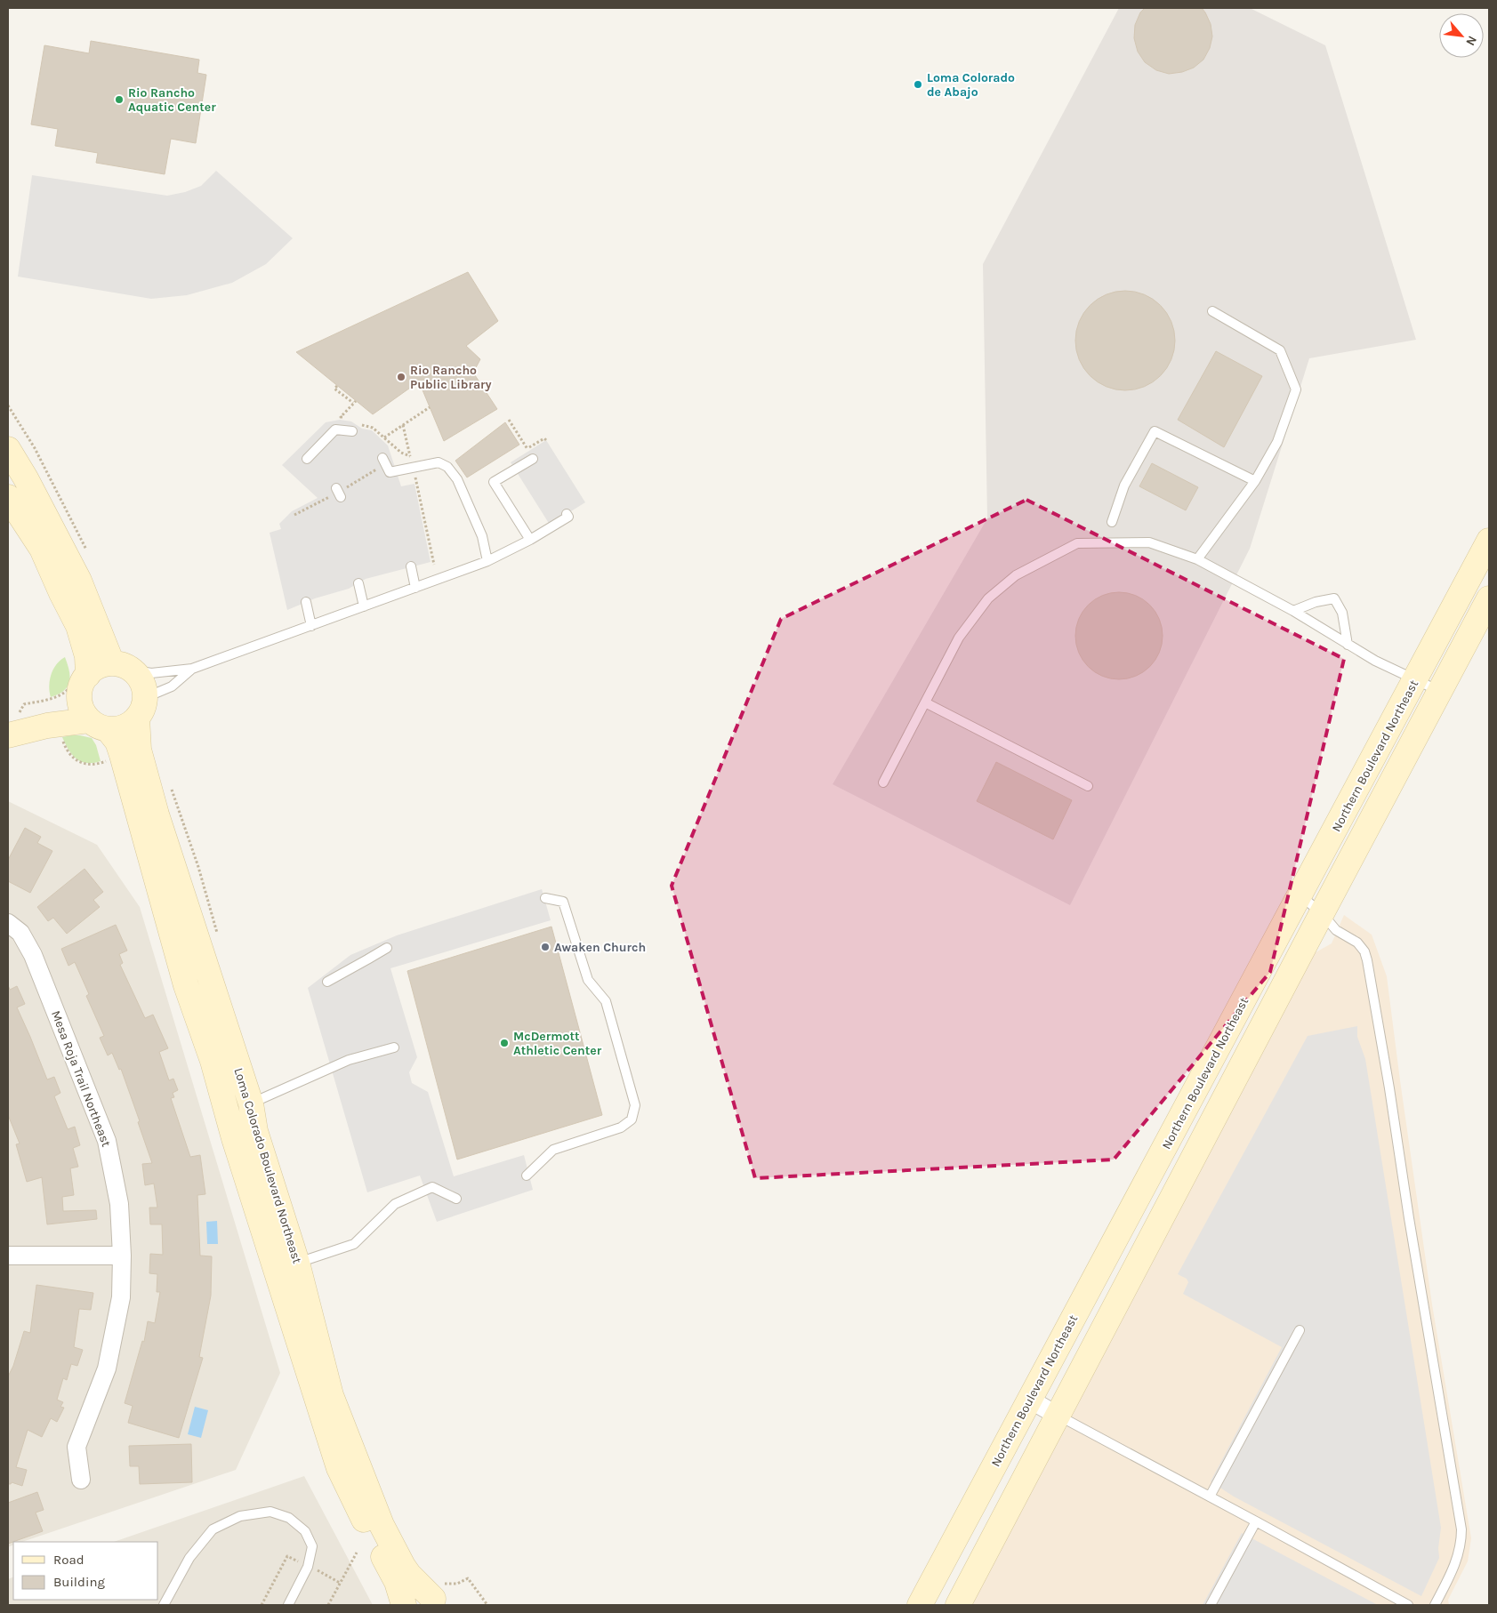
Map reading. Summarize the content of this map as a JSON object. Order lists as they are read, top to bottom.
{
  "streets": {
    "street": ["Northern Boulevard Northeast", "Mesa Roja Trail Northeast", "Loma Colorado Boulevard Northeast"]
  },
  "places": [
    "Loma Colorado de Abajo",
    "Rio Rancho Aquatic Center",
    "Rio Rancho Public Library",
    "Awaken Church",
    "McDermott Athletic Center"
  ],
  "legend": ["Road", "Building"],
  "north": "bottom right"
}
